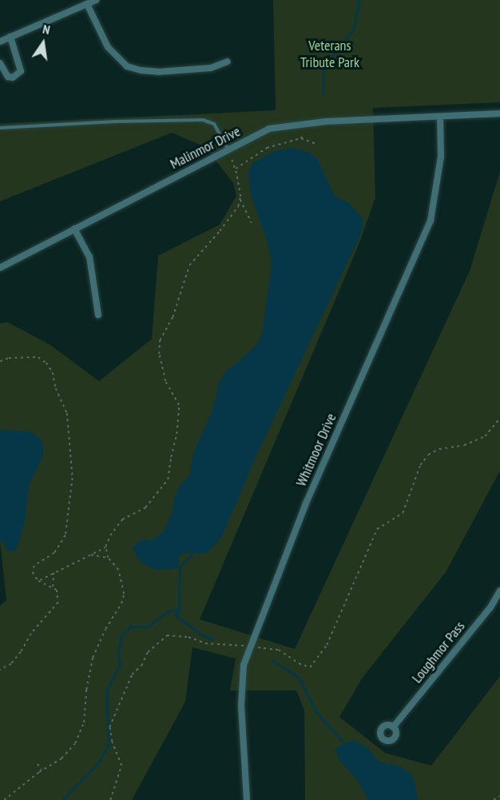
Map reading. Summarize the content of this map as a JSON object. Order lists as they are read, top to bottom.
{
  "streets": {
    "street": ["Malinmor Drive", "Whitmoor Drive", "Loughmor Pass"]
  },
  "crossings": [
    ["Malinmor Drive", "Whitmoor Drive"]
  ],
  "parks": ["Veterans Tribute Park"],
  "north": "top"
}
